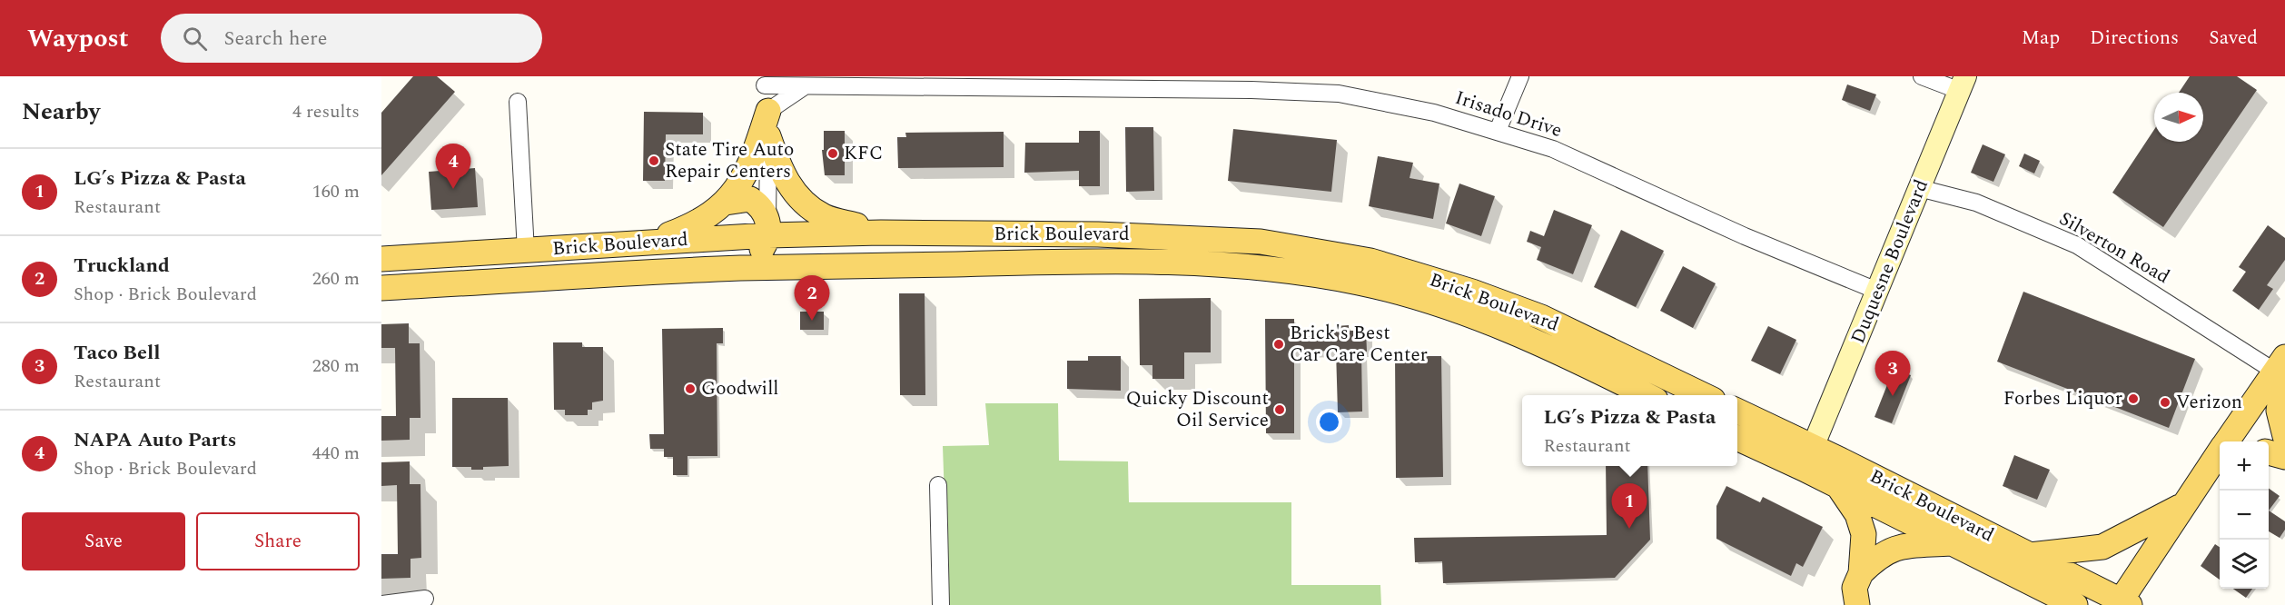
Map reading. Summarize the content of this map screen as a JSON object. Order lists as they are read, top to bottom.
{
  "streets": {
    "main road": ["Brick Boulevard"],
    "street": ["Irisado Drive", "Silverton Road", "Duquesne Boulevard"]
  },
  "crossings": [
    ["Irisado Drive", "Duquesne Boulevard"],
    ["Brick Boulevard", "Duquesne Boulevard"],
    ["Silverton Road", "Duquesne Boulevard"]
  ],
  "places": [
    "KFC",
    "State Tire Auto Repair Centers",
    "Brick's Best Car Care Center",
    "Goodwill",
    "Forbes Liquor",
    "Verizon",
    "Quicky Discount Oil Service"
  ],
  "north": "right",
  "page": {
    "header": "Waypost",
    "search": "Search here",
    "nav": ["Map", "Directions", "Saved"],
    "heading": ["Nearby", "4 results"],
    "pins": [
      "4",
      "2",
      "3",
      "1"
    ],
    "list": [
      {
        "mark": "1",
        "name": "LG’s Pizza & Pasta",
        "note": "Restaurant",
        "value": "160 m"
      },
      {
        "mark": "2",
        "name": "Truckland",
        "note": "Shop · Brick Boulevard",
        "value": "260 m"
      },
      {
        "mark": "3",
        "name": "Taco Bell",
        "note": "Restaurant",
        "value": "280 m"
      },
      {
        "mark": "4",
        "name": "NAPA Auto Parts",
        "note": "Shop · Brick Boulevard",
        "value": "440 m"
      }
    ],
    "popup": ["LG’s Pizza & Pasta", "Restaurant"],
    "map_buttons": ["+", "−"],
    "buttons": ["Save", "Share"]
  }
}
